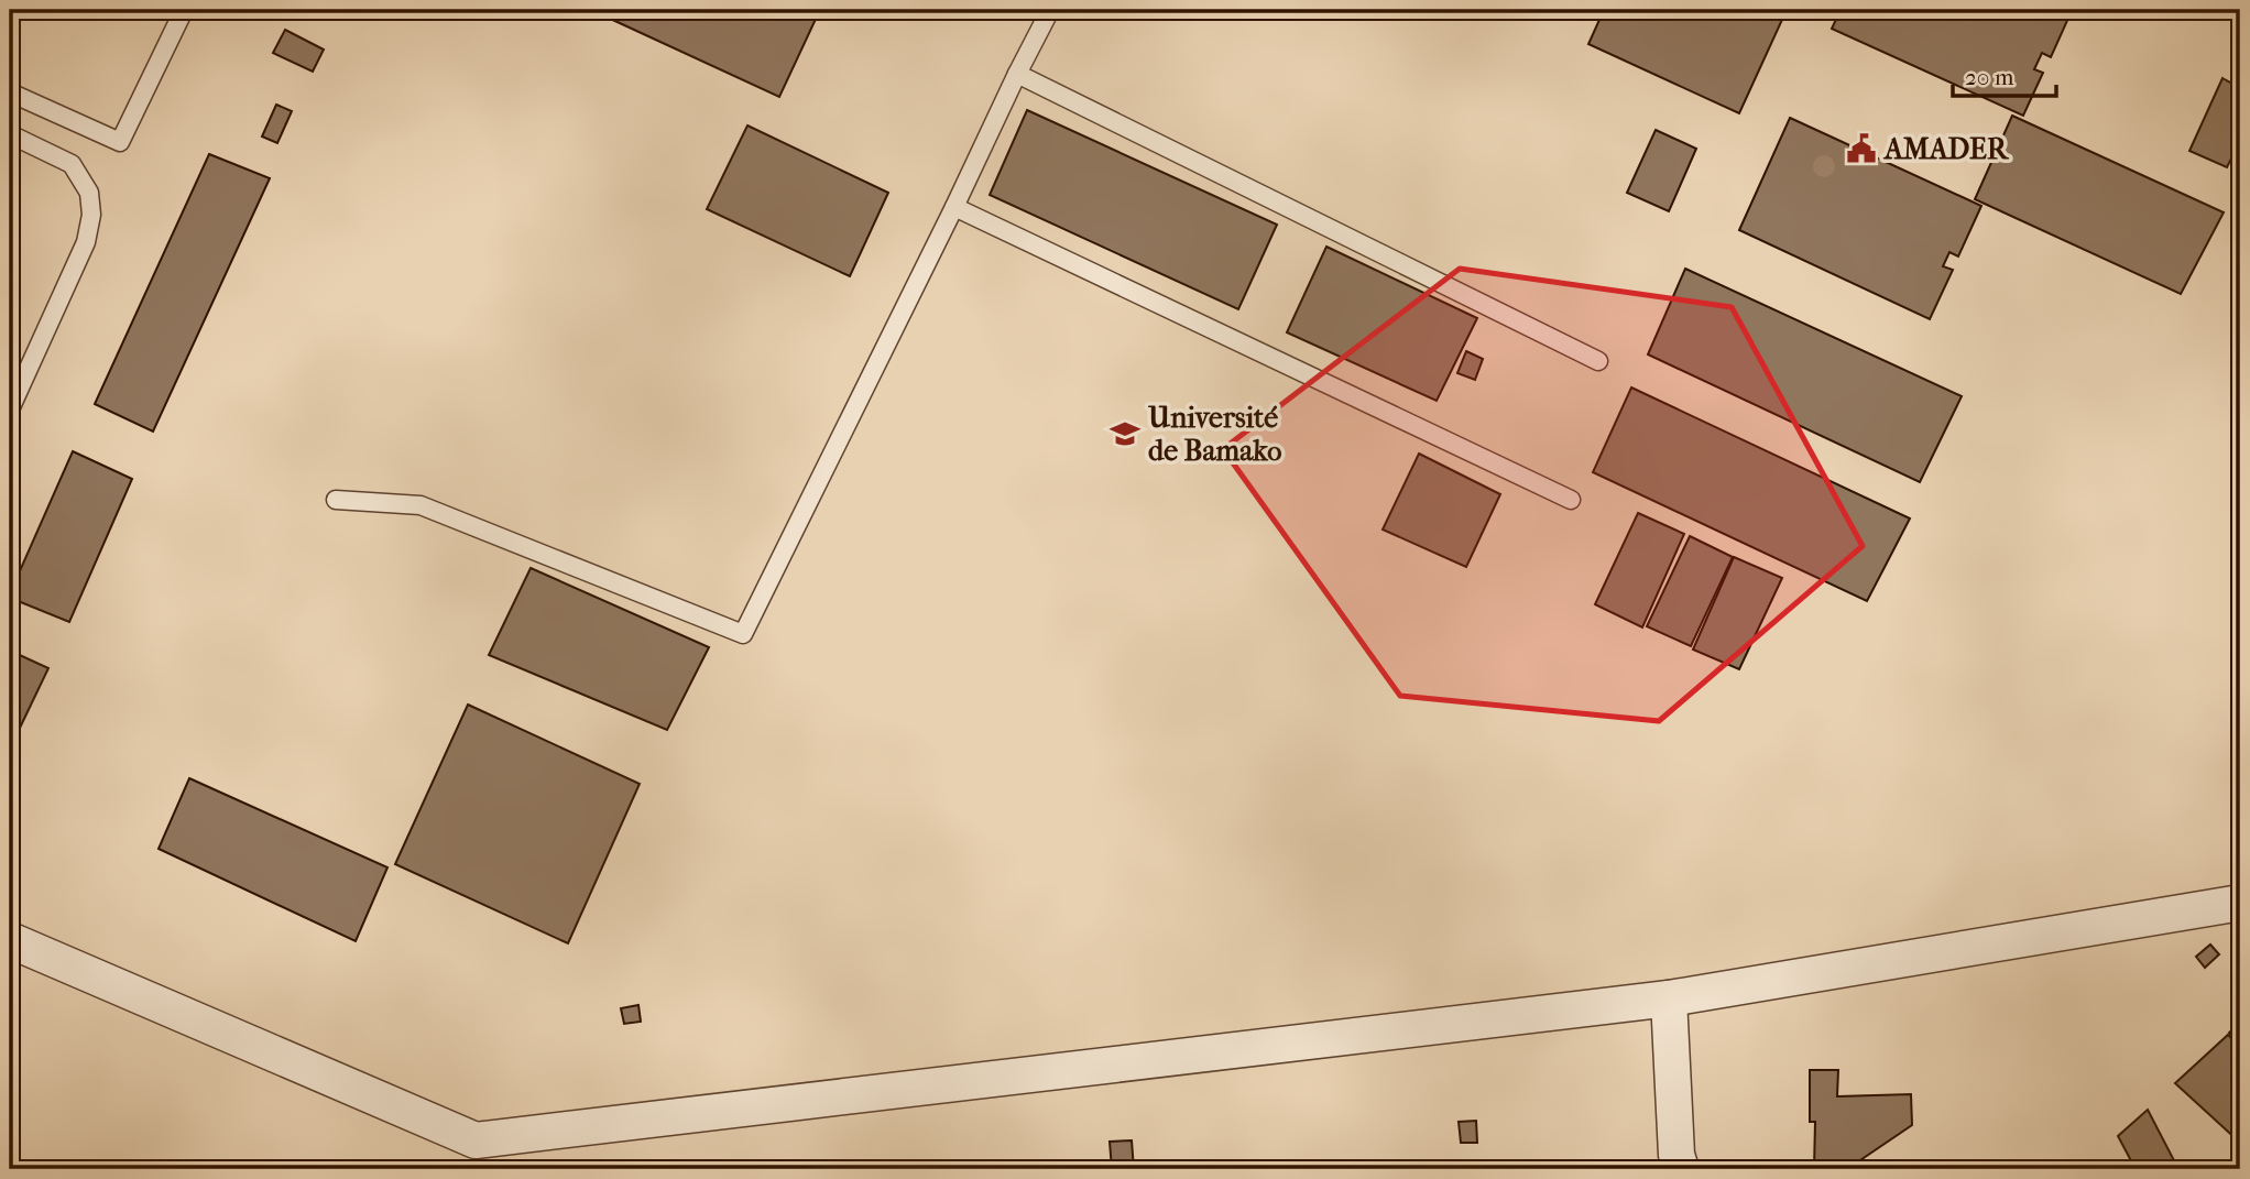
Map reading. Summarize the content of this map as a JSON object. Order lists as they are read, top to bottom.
{
  "places": {
    "public building": ["AMADER"],
    "school or university": ["Université de Bamako"]
  },
  "scale_bar": "20 m"
}
